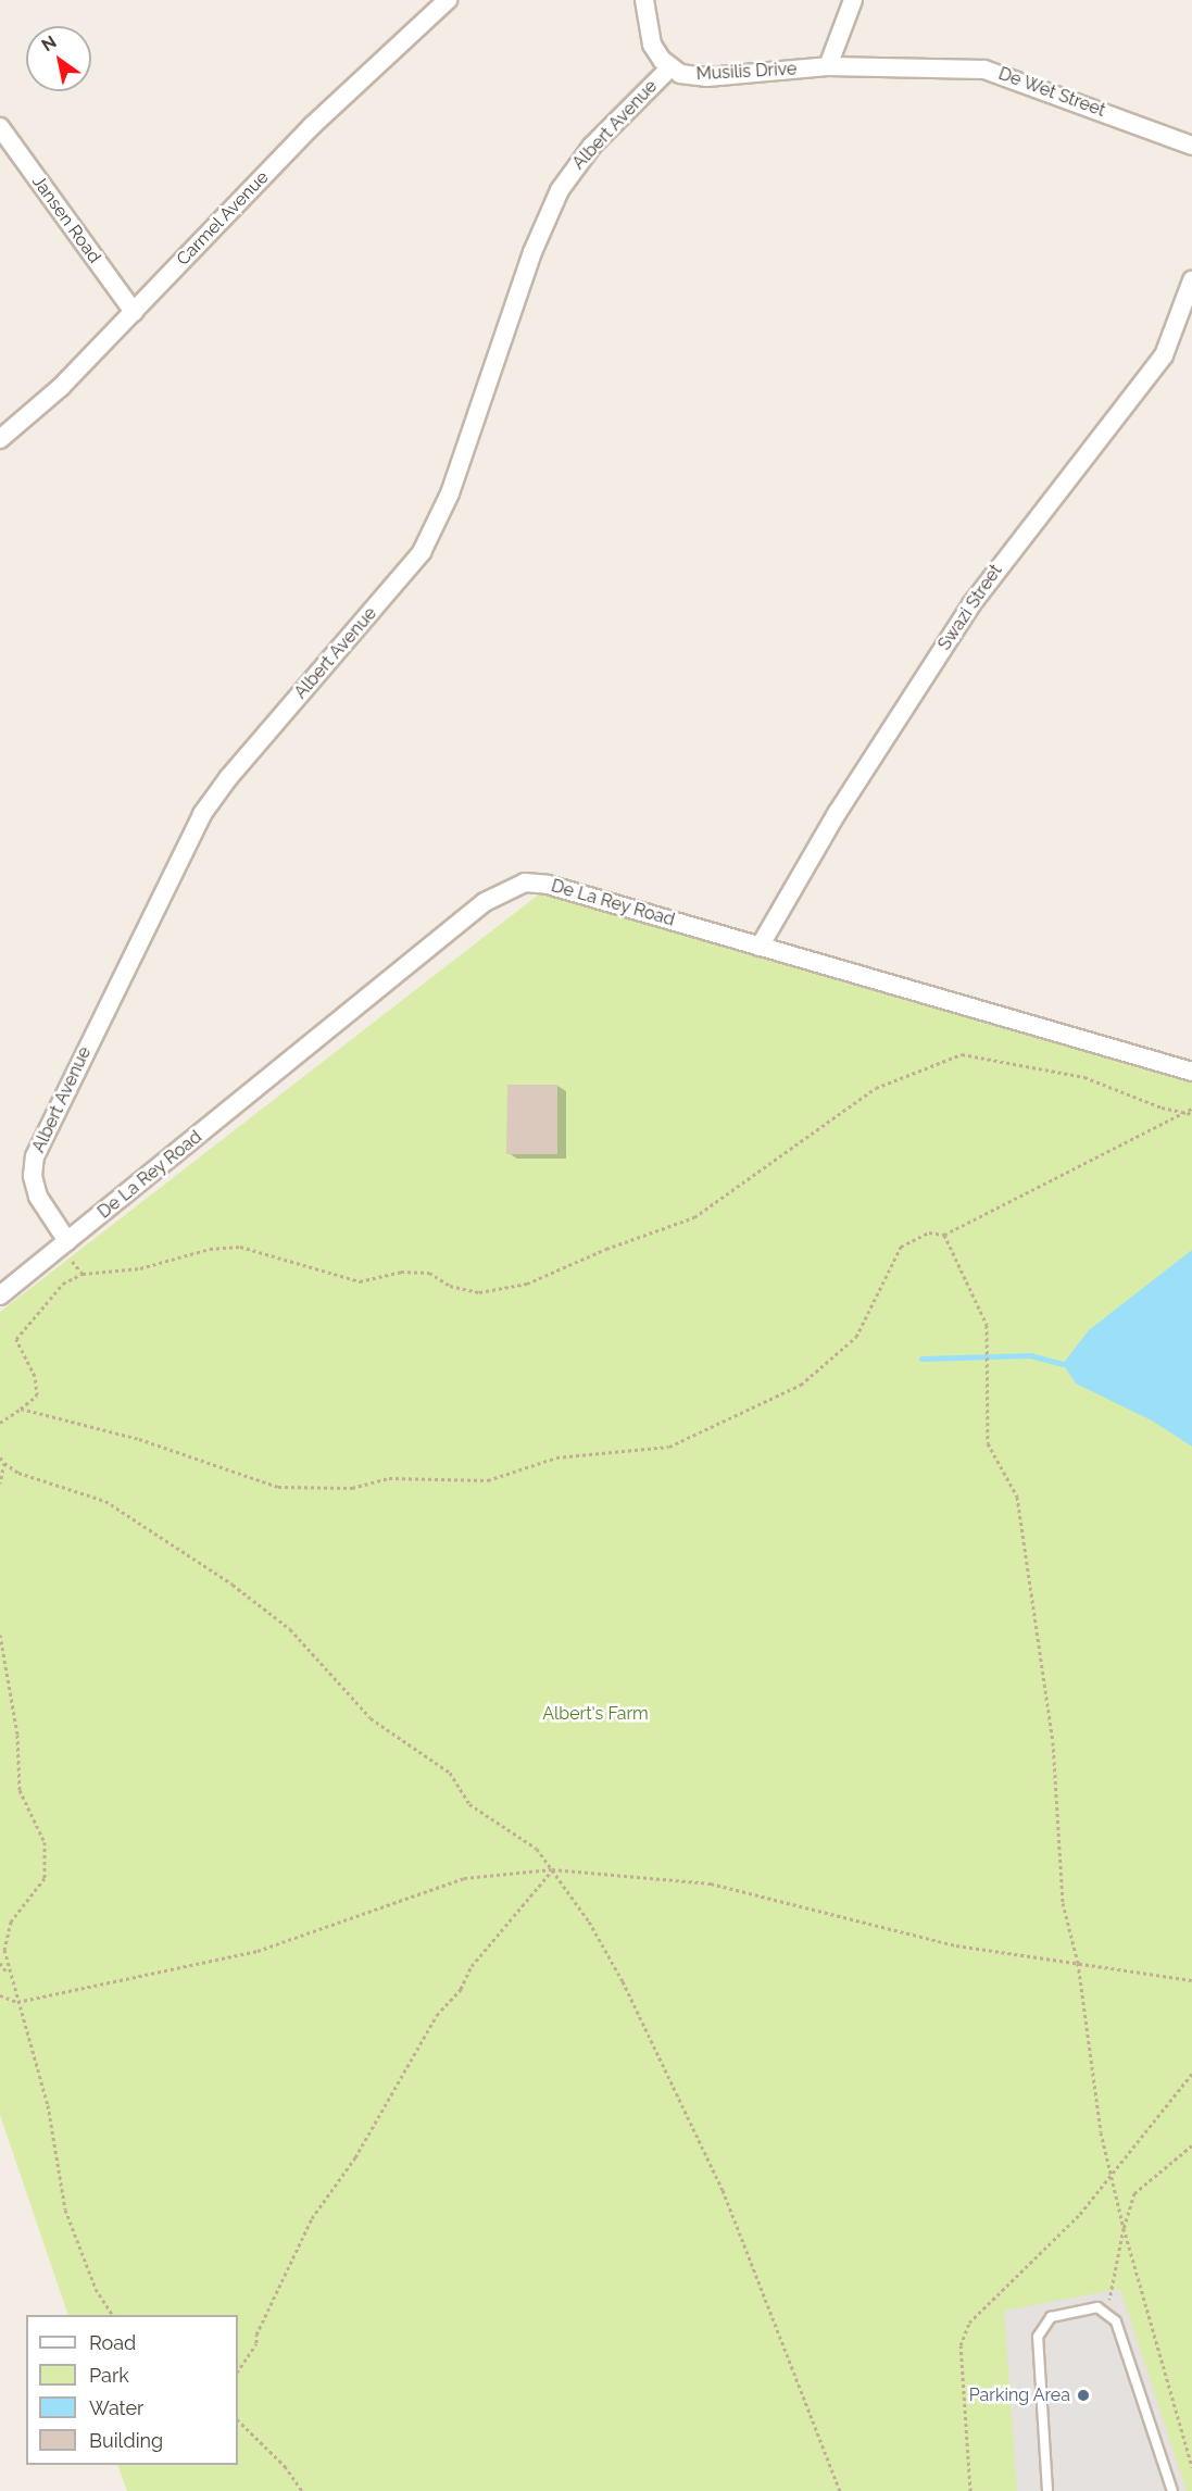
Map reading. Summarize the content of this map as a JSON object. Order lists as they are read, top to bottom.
{
  "streets": {
    "street": [
      "Musilis Drive",
      "De Wet Street",
      "Albert Avenue",
      "Carmel Avenue",
      "Jansen Road",
      "Swazi Street",
      "De La Rey Road"
    ]
  },
  "crossings": [
    ["Musilis Drive", "De Wet Street"],
    ["Musilis Drive", "Albert Avenue"],
    ["Albert Avenue", "De La Rey Road"],
    ["Carmel Avenue", "Jansen Road"],
    ["Swazi Street", "De La Rey Road"]
  ],
  "parks": ["Albert's Farm"],
  "places": ["Parking Area"],
  "legend": [
    "Road",
    "Park",
    "Water",
    "Building"
  ],
  "north": "top left"
}
